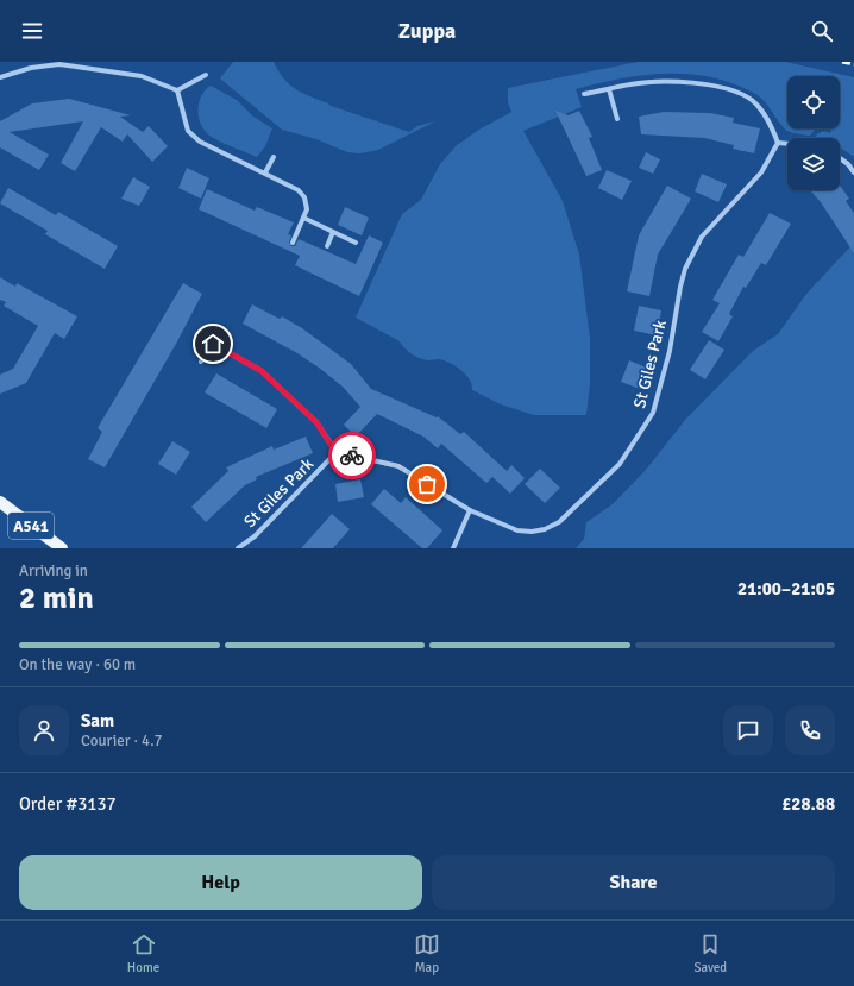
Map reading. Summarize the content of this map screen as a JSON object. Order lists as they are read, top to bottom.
{
  "streets": {
    "main road": ["A541"],
    "street": ["St Giles Park"]
  },
  "page": {
    "header": "Zuppa",
    "heading": ["2 min", "Arriving in", "21:00–21:05"],
    "panel": [
      "Sam",
      "Courier · 4.7",
      "Order #3137",
      "£28.88"
    ],
    "bar": "On the way · 60 m",
    "buttons": ["Help", "Share"],
    "tabs": ["Home", "Map", "Saved"]
  }
}
